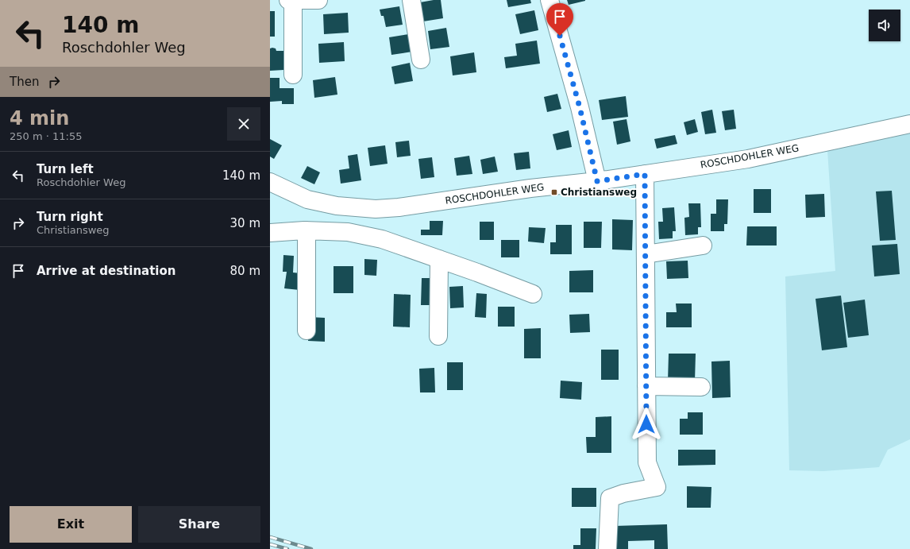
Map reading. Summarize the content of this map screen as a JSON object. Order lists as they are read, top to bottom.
{
  "streets": {
    "street": ["ROSCHDOHLER WEG"]
  },
  "places": {
    "transit": ["Christiansweg"]
  },
  "page": {
    "turn": ["140 m", "Roschdohler Weg"],
    "then": "Then",
    "heading": ["4 min", "250 m · 11:55"],
    "list": [
      {
        "name": "Turn left",
        "note": "Roschdohler Weg",
        "value": "140 m"
      },
      {
        "name": "Turn right",
        "note": "Christiansweg",
        "value": "30 m"
      },
      {
        "name": "Arrive at destination",
        "value": "80 m"
      }
    ],
    "buttons": ["Exit", "Share"]
  }
}
